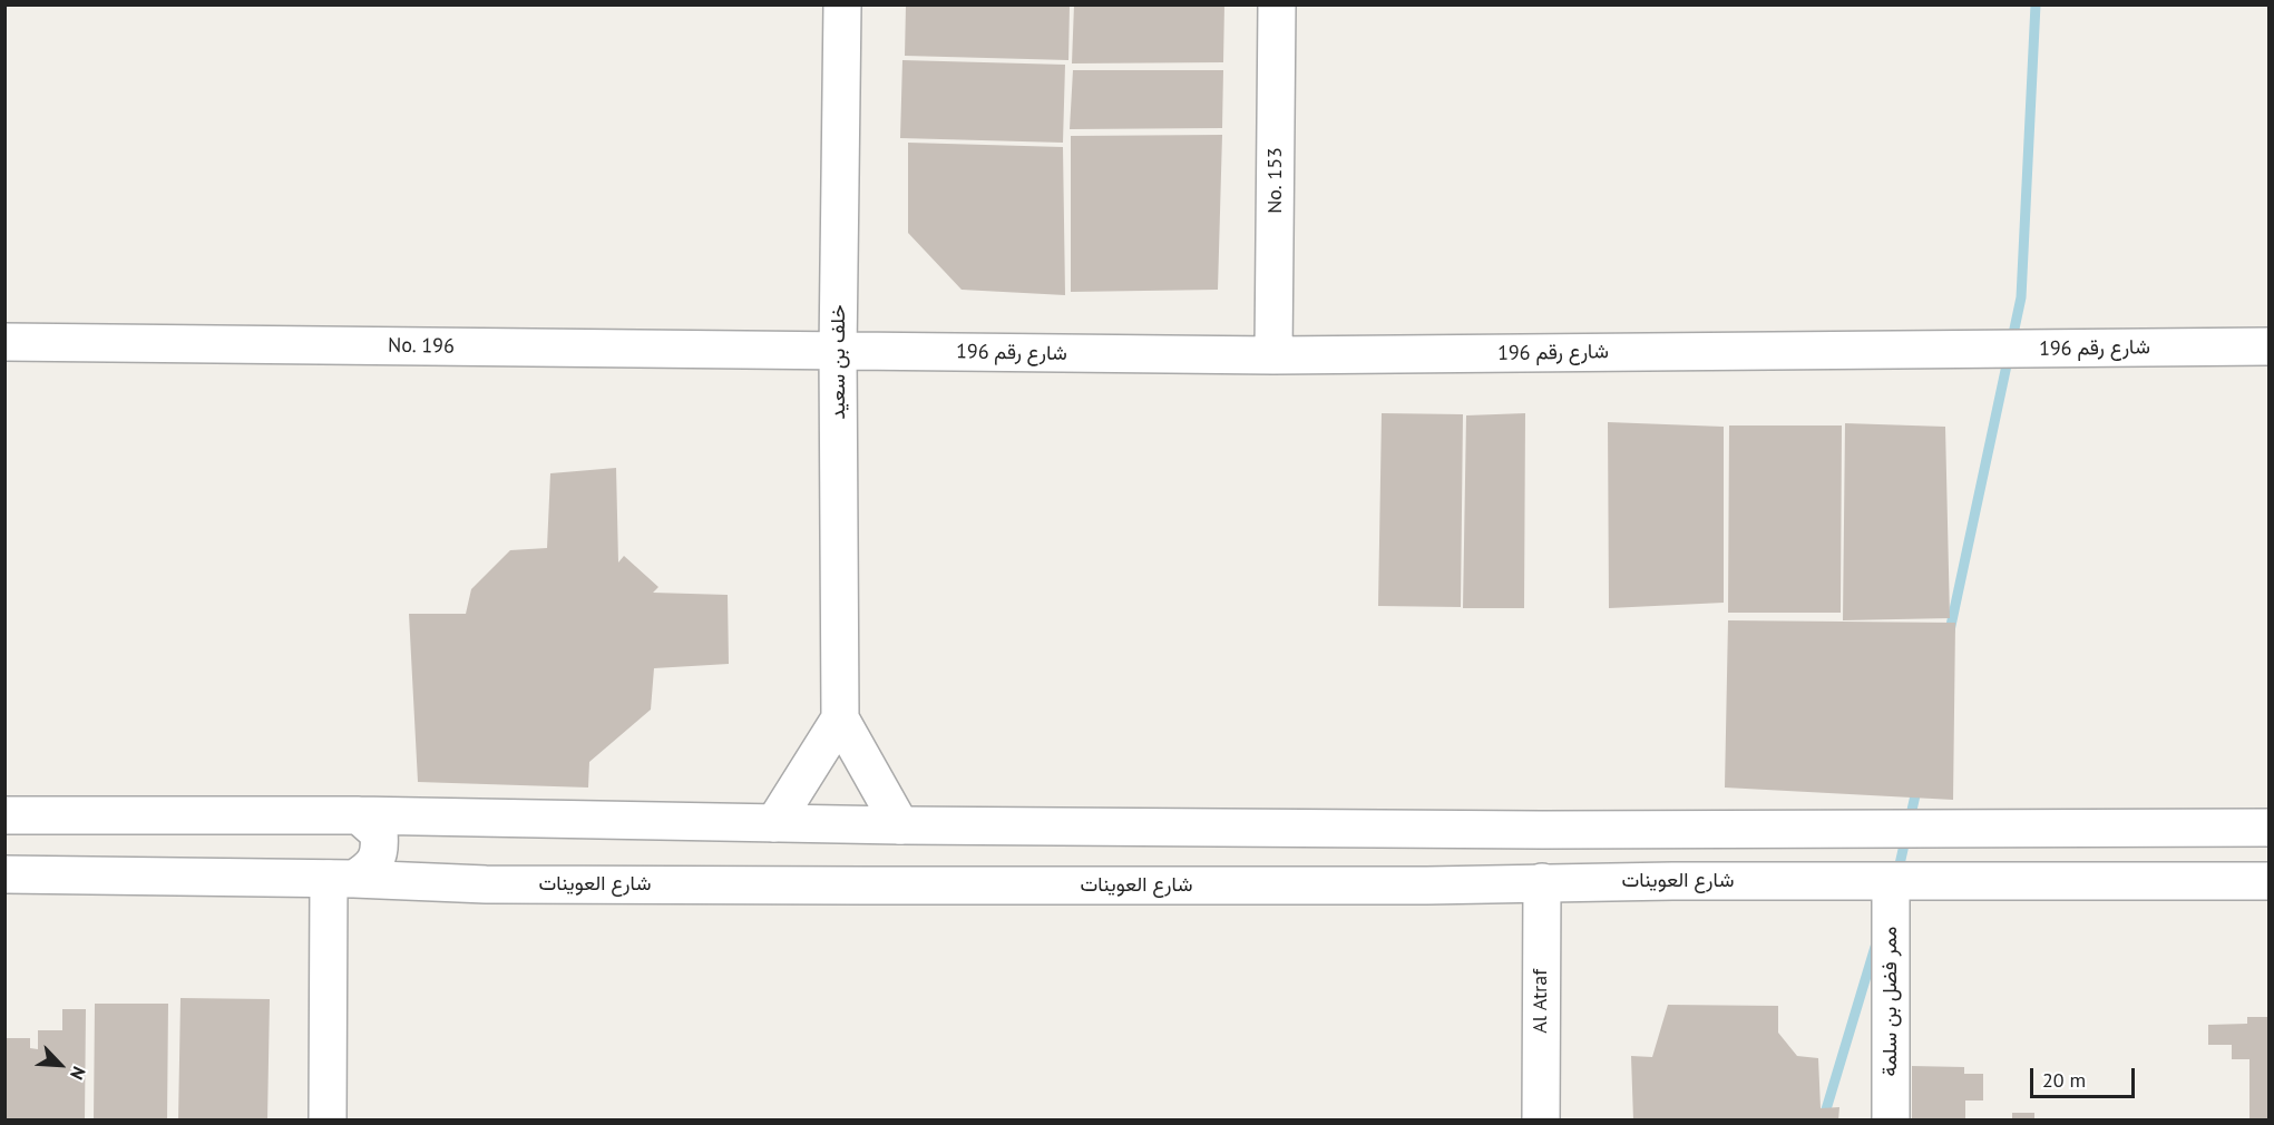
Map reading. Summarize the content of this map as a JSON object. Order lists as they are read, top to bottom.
{
  "streets": {
    "street": [
      "No. 153",
      "No. 196",
      "شارع رقم 196",
      "خلف بن سعيد",
      "شارع العوينات",
      "Al Atraf",
      "ممر فضل بن سلمة"
    ]
  },
  "crossings": [
    ["No. 153", "شارع رقم 196"],
    ["No. 196", "شارع رقم 196"],
    ["No. 196", "خلف بن سعيد"],
    ["شارع رقم 196", "خلف بن سعيد"],
    ["شارع العوينات", "Al Atraf"],
    ["شارع العوينات", "ممر فضل بن سلمة"]
  ],
  "scale_bar": "20 m",
  "north": "bottom right"
}
